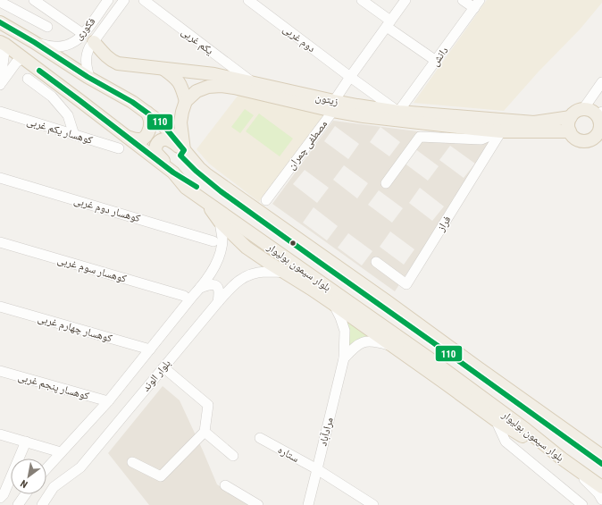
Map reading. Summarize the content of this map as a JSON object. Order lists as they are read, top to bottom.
{
  "streets": {
    "main road": ["زیتون", "بلوار سیمون بولیوار"],
    "street": [
      "فکوری",
      "دوم غربی",
      "یکم غربی",
      "دانش",
      "کوهسار یکم غربی",
      "مصطفی چمران",
      "کوهسار دوم غربی",
      "فراز",
      "کوهسار سوم غربی",
      "کوهسار چهارم غربی",
      "بلوار الوند",
      "کوهسار پنجم غربی",
      "مرادآباد",
      "ستاره"
    ]
  },
  "crossings": [
    ["فکوری", "زیتون"],
    ["فکوری", "بلوار سیمون بولیوار"],
    ["دوم غربی", "دانش"],
    ["دوم غربی", "زیتون"],
    ["دوم غربی", "مصطفی چمران"],
    ["یکم غربی", "زیتون"],
    ["دانش", "زیتون"],
    ["زیتون", "مصطفی چمران"],
    ["زیتون", "فراز"],
    ["کوهسار چهارم غربی", "بلوار الوند"],
    ["بلوار الوند", "کوهسار پنجم غربی"],
    ["مرادآباد", "ستاره"]
  ],
  "lines": ["transit line 110"],
  "north": "bottom left"
}
